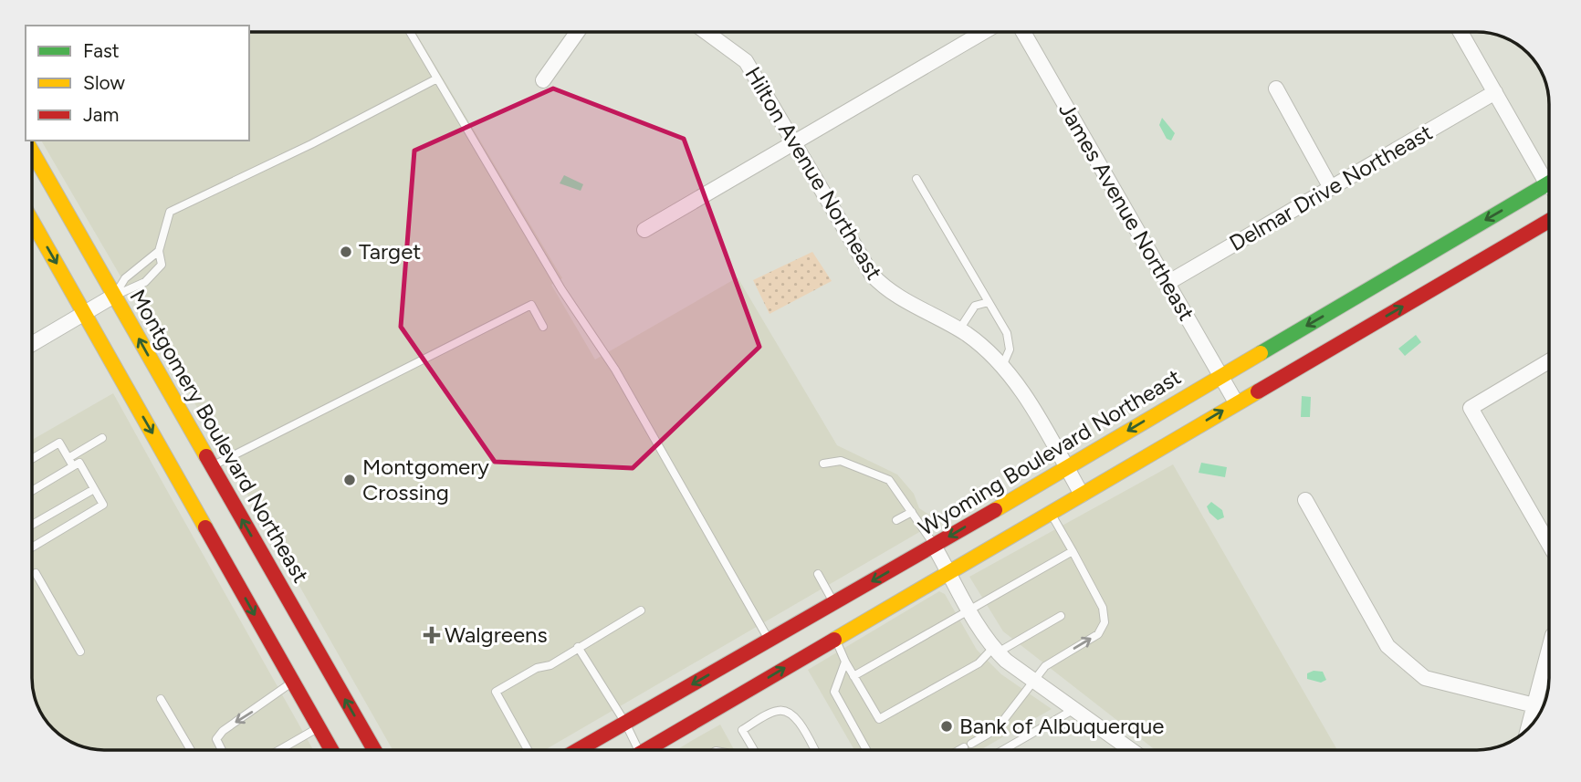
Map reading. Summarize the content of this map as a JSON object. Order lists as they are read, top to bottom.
{
  "streets": {
    "main road": ["Montgomery Boulevard Northeast", "Wyoming Boulevard Northeast"],
    "street": ["Hilton Avenue Northeast", "Delmar Drive Northeast", "James Avenue Northeast"]
  },
  "crossings": [
    ["Hilton Avenue Northeast", "Wyoming Boulevard Northeast"],
    ["Delmar Drive Northeast", "James Avenue Northeast"],
    ["James Avenue Northeast", "Wyoming Boulevard Northeast"]
  ],
  "places": {
    "other": ["Target", "Montgomery Crossing", "Bank of Albuquerque"],
    "health": ["Walgreens"]
  },
  "legend": ["Fast", "Slow", "Jam"]
}
